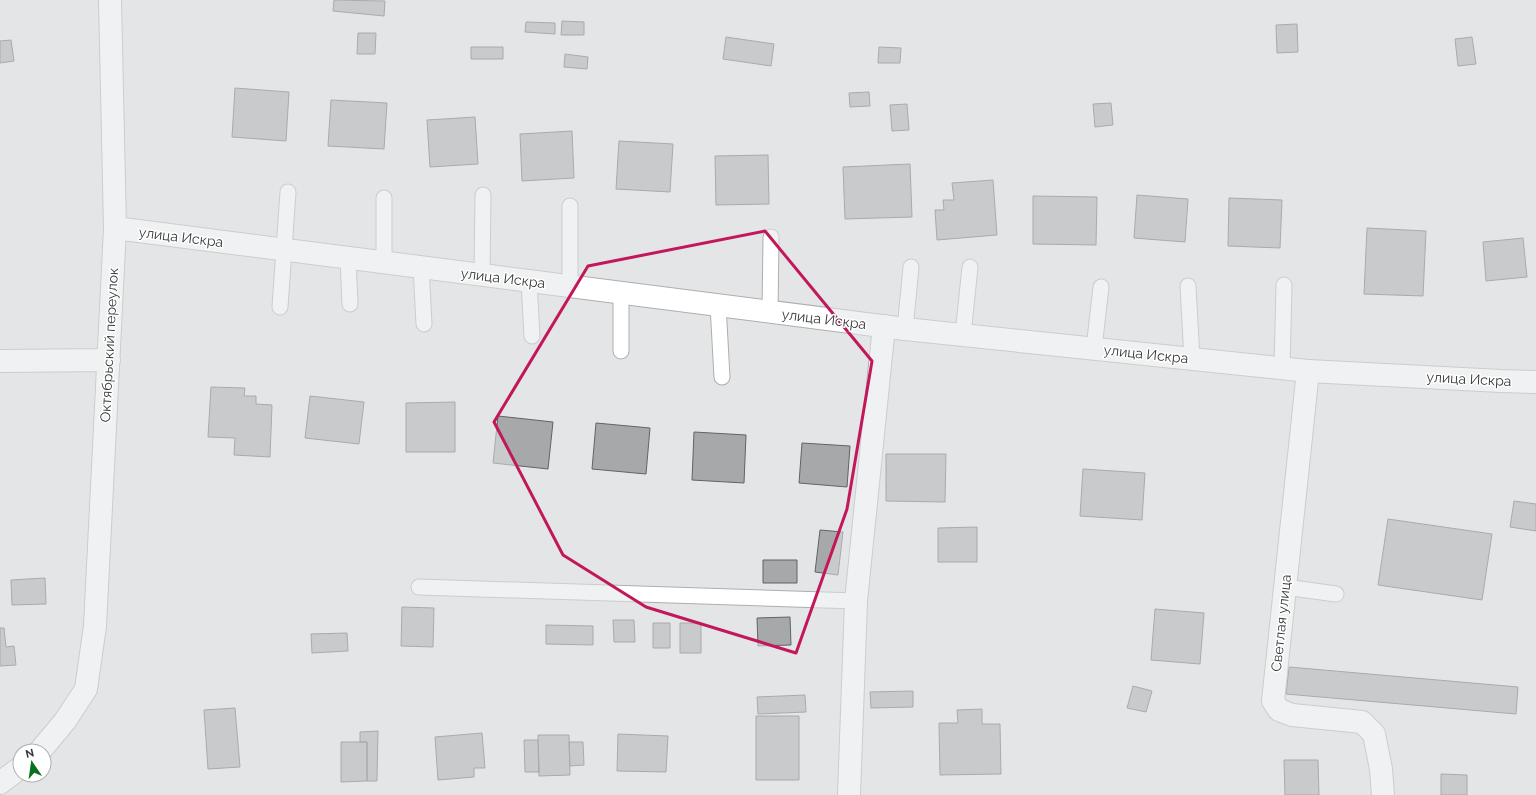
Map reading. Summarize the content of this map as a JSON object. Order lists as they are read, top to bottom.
{
  "streets": {
    "street": ["улица Искра", "Октябрьский переулок", "Светлая улица"]
  },
  "crossings": [
    ["улица Искра", "Октябрьский переулок"],
    ["улица Искра", "Светлая улица"]
  ],
  "north": "top"
}
